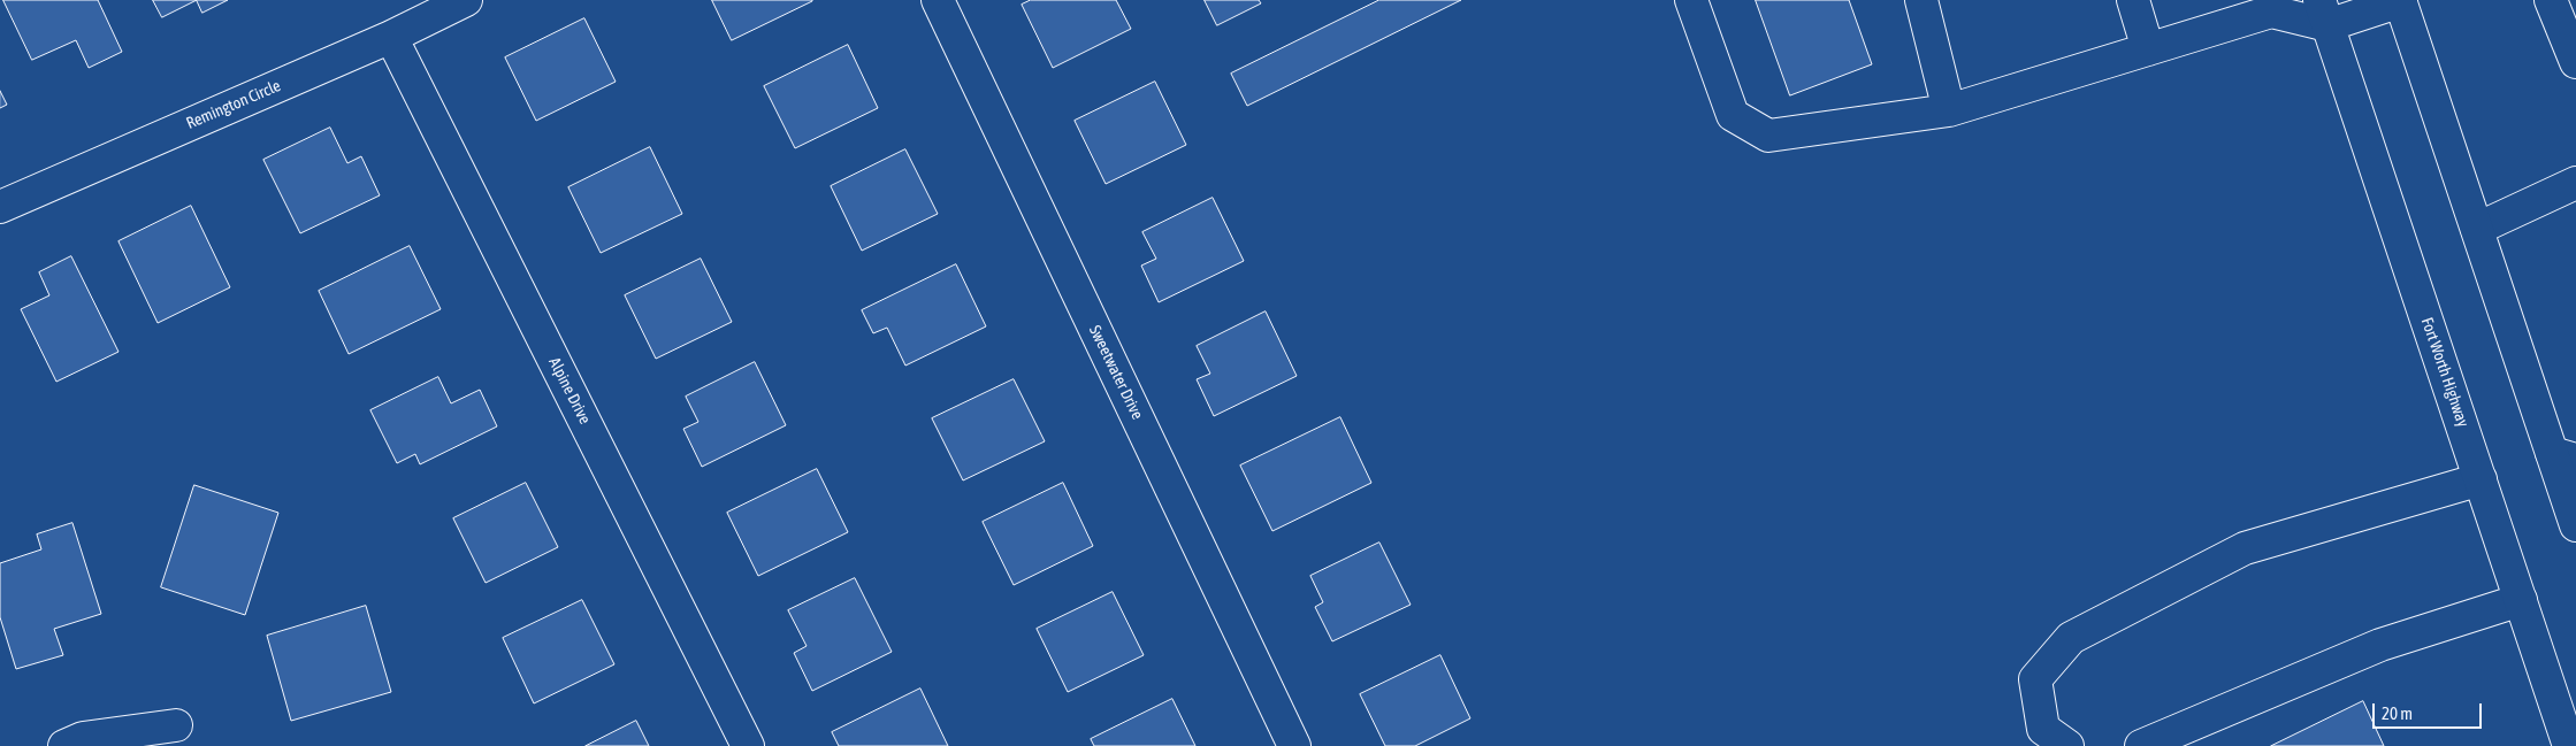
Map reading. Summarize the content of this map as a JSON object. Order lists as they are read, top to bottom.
{
  "streets": {
    "street": [
      "Remington Circle",
      "Sweetwater Drive",
      "Fort Worth Highway",
      "Alpine Drive"
    ]
  },
  "crossings": [
    ["Remington Circle", "Alpine Drive"]
  ],
  "scale_bar": "20 m"
}
